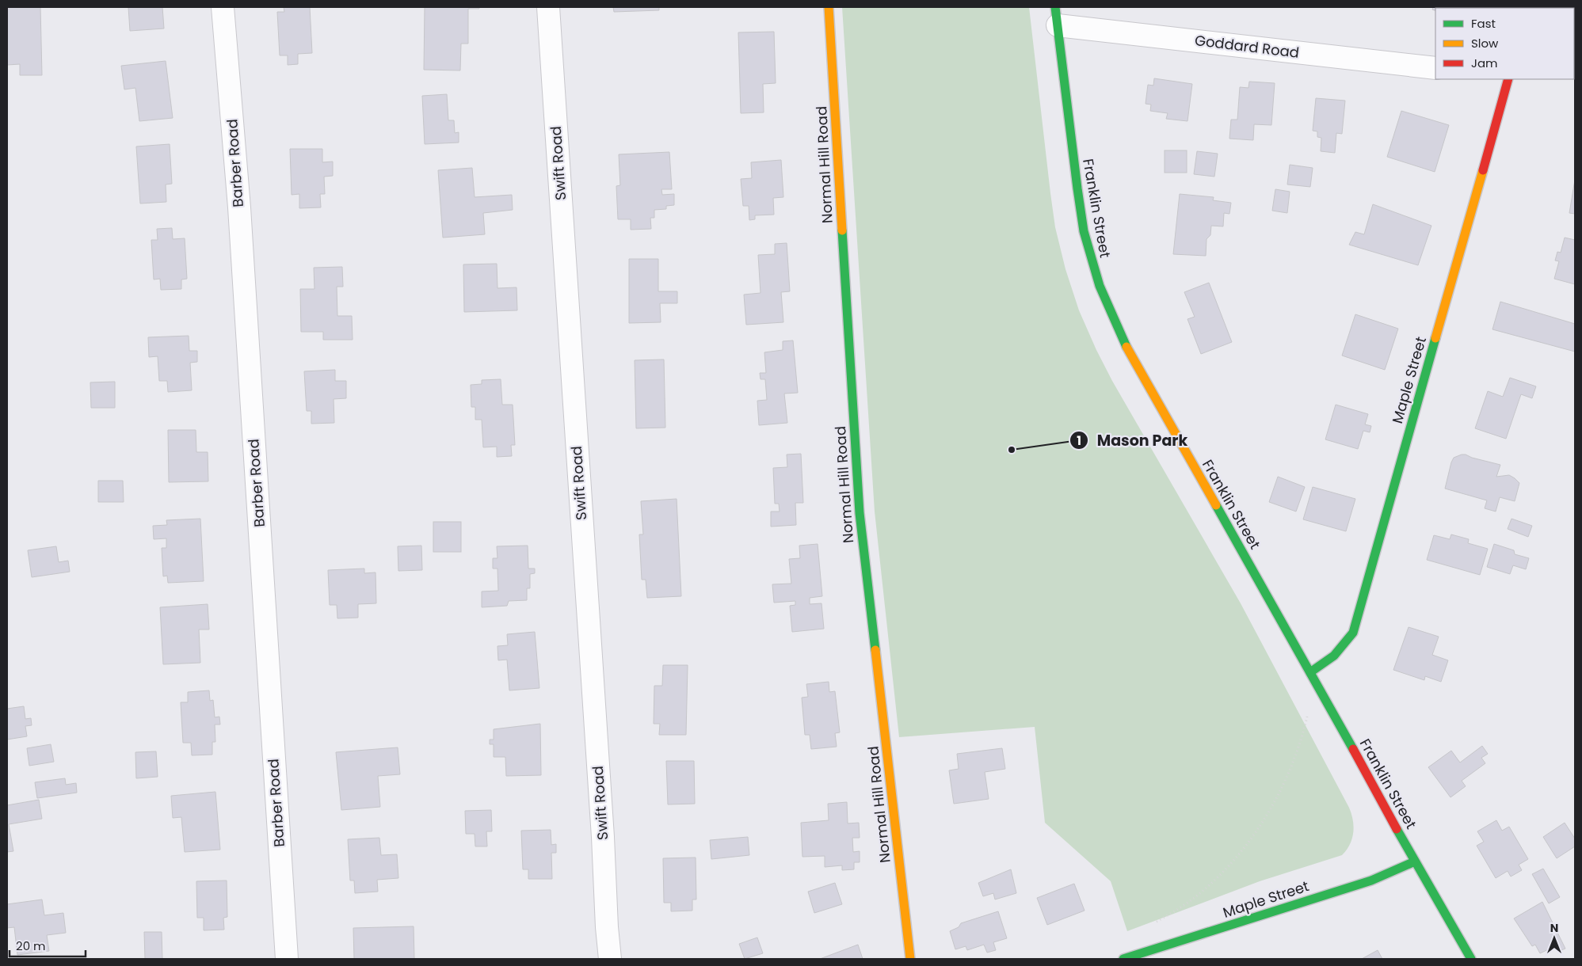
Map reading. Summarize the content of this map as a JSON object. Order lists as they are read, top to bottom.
{
  "streets": {
    "street": [
      "Goddard Road",
      "Barber Road",
      "Swift Road",
      "Normal Hill Road",
      "Franklin Street",
      "Maple Street"
    ]
  },
  "crossings": [
    ["Goddard Road", "Franklin Street"],
    ["Franklin Street", "Maple Street"]
  ],
  "places": ["Mason Park"],
  "legend": ["Fast", "Slow", "Jam"],
  "scale_bar": "20 m",
  "north": "top"
}
